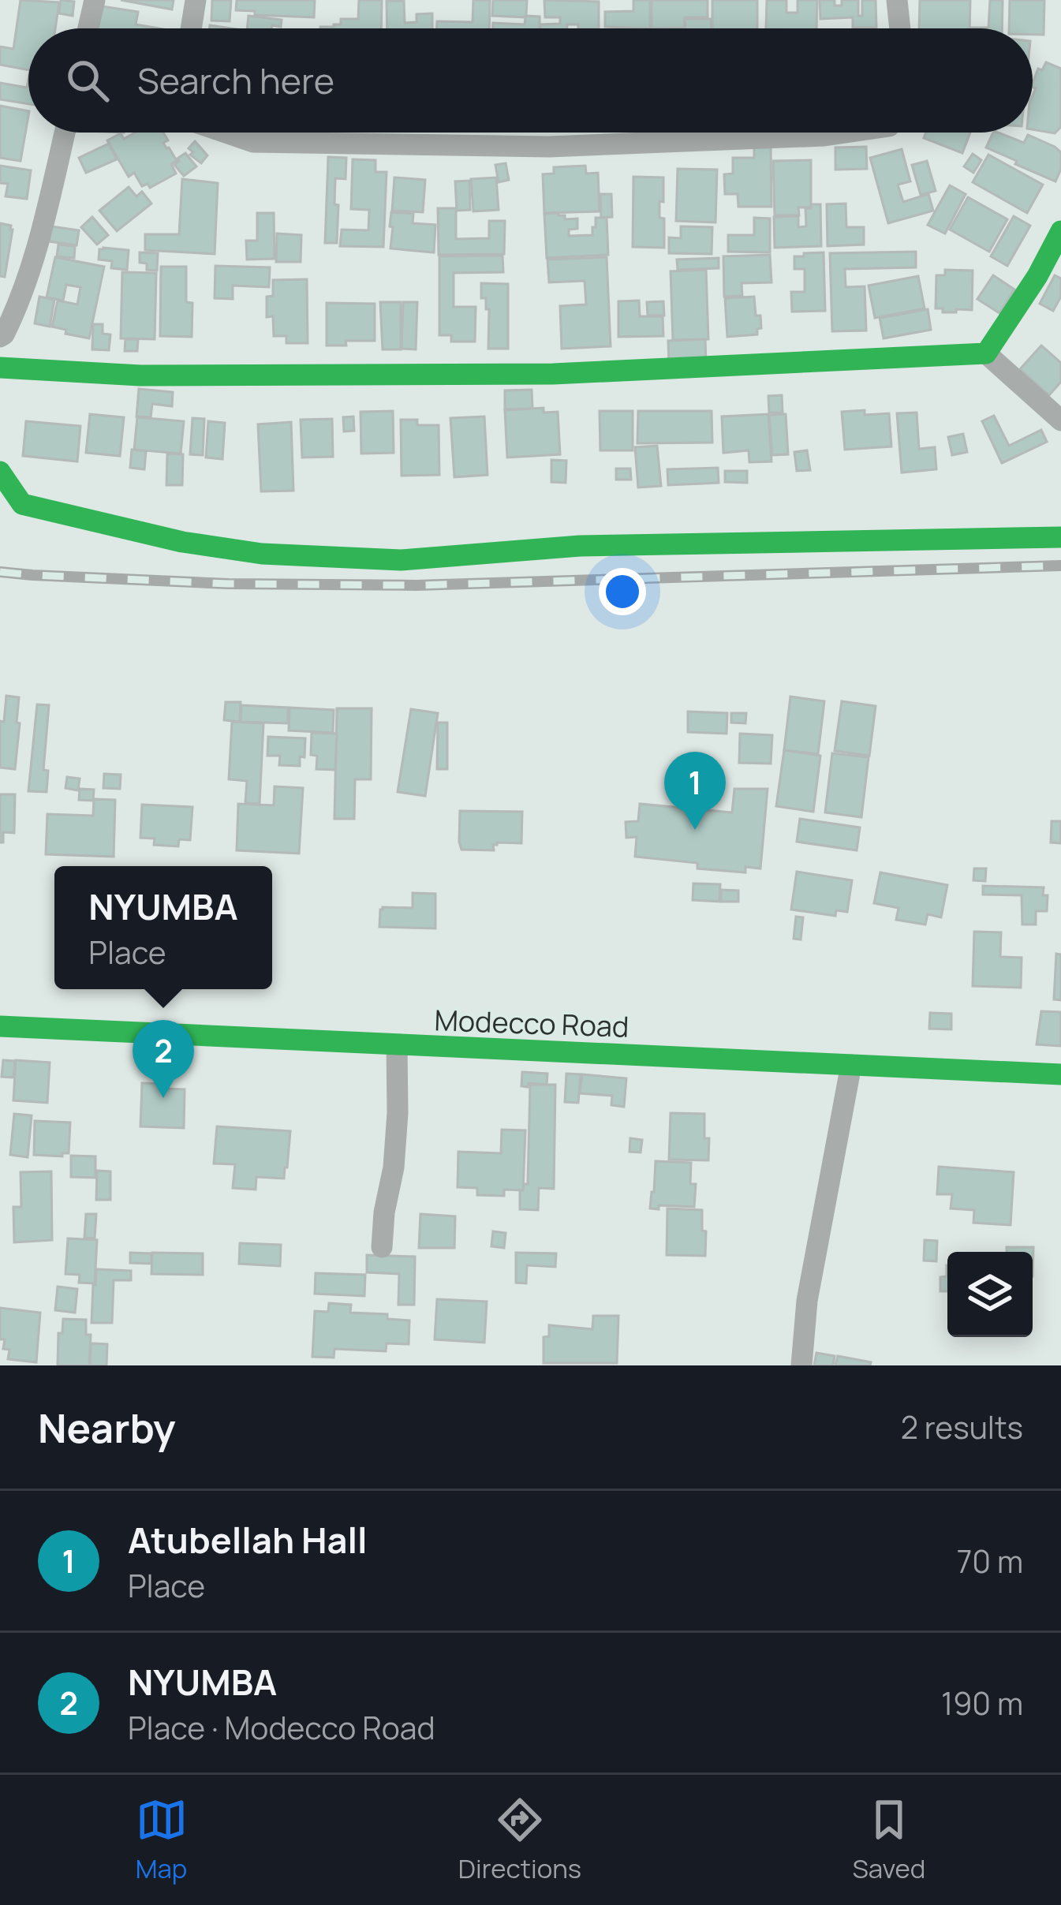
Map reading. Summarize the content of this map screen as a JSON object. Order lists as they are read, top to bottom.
{
  "streets": {
    "street": ["Modecco Road"]
  },
  "page": {
    "search": "Search here",
    "pins": ["1", "2"],
    "popup": ["NYUMBA", "Place"],
    "heading": ["Nearby", "2 results"],
    "list": [
      {
        "mark": "1",
        "name": "Atubellah Hall",
        "note": "Place",
        "value": "70 m"
      },
      {
        "mark": "2",
        "name": "NYUMBA",
        "note": "Place · Modecco Road",
        "value": "190 m"
      }
    ],
    "nav": ["Map", "Directions", "Saved"]
  }
}
